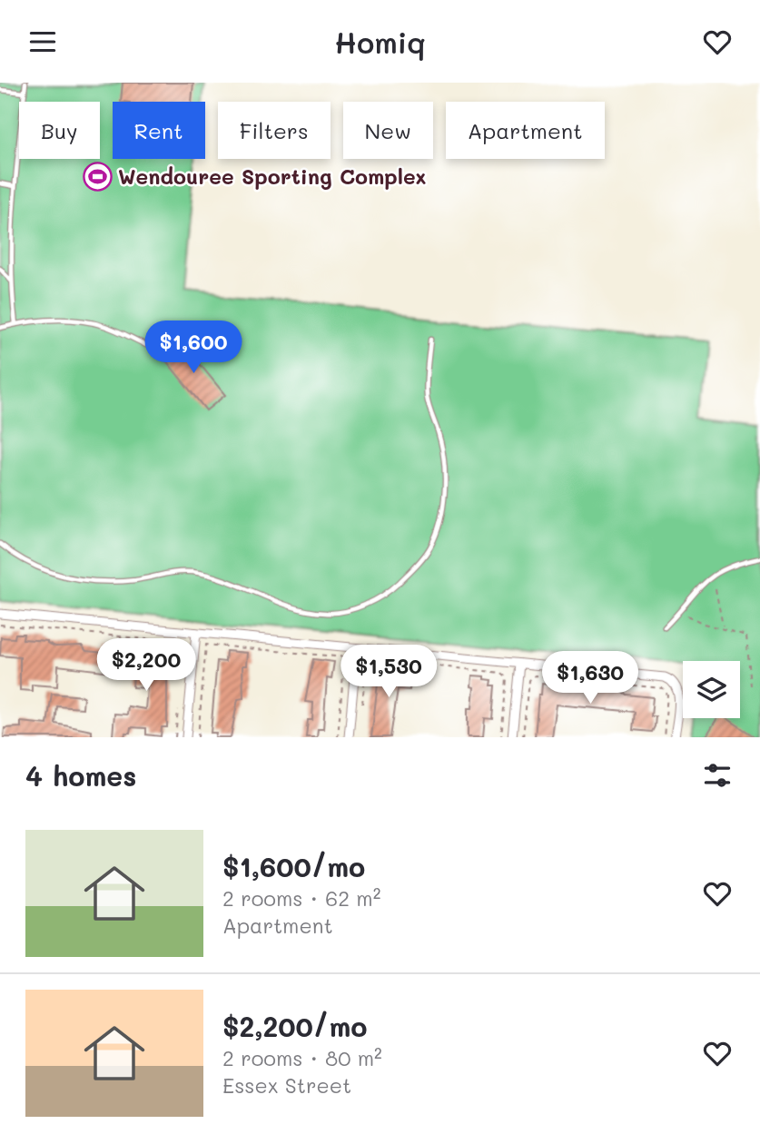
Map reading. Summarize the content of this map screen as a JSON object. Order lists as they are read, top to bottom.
{
  "places": {
    "sports": ["Wendouree Sporting Complex"]
  },
  "page": {
    "header": "Homiq",
    "chip": [
      "Buy",
      "Rent",
      "Filters",
      "New",
      "Apartment"
    ],
    "price": [
      "$1,600",
      "$2,200",
      "$1,530",
      "$1,630"
    ],
    "heading": "4 homes",
    "list": [
      {
        "name": "$1,600/mo",
        "note": "2 rooms · 62 m² · Apartment"
      },
      {
        "name": "$2,200/mo",
        "note": "2 rooms · 80 m² · Essex Street"
      }
    ]
  }
}
